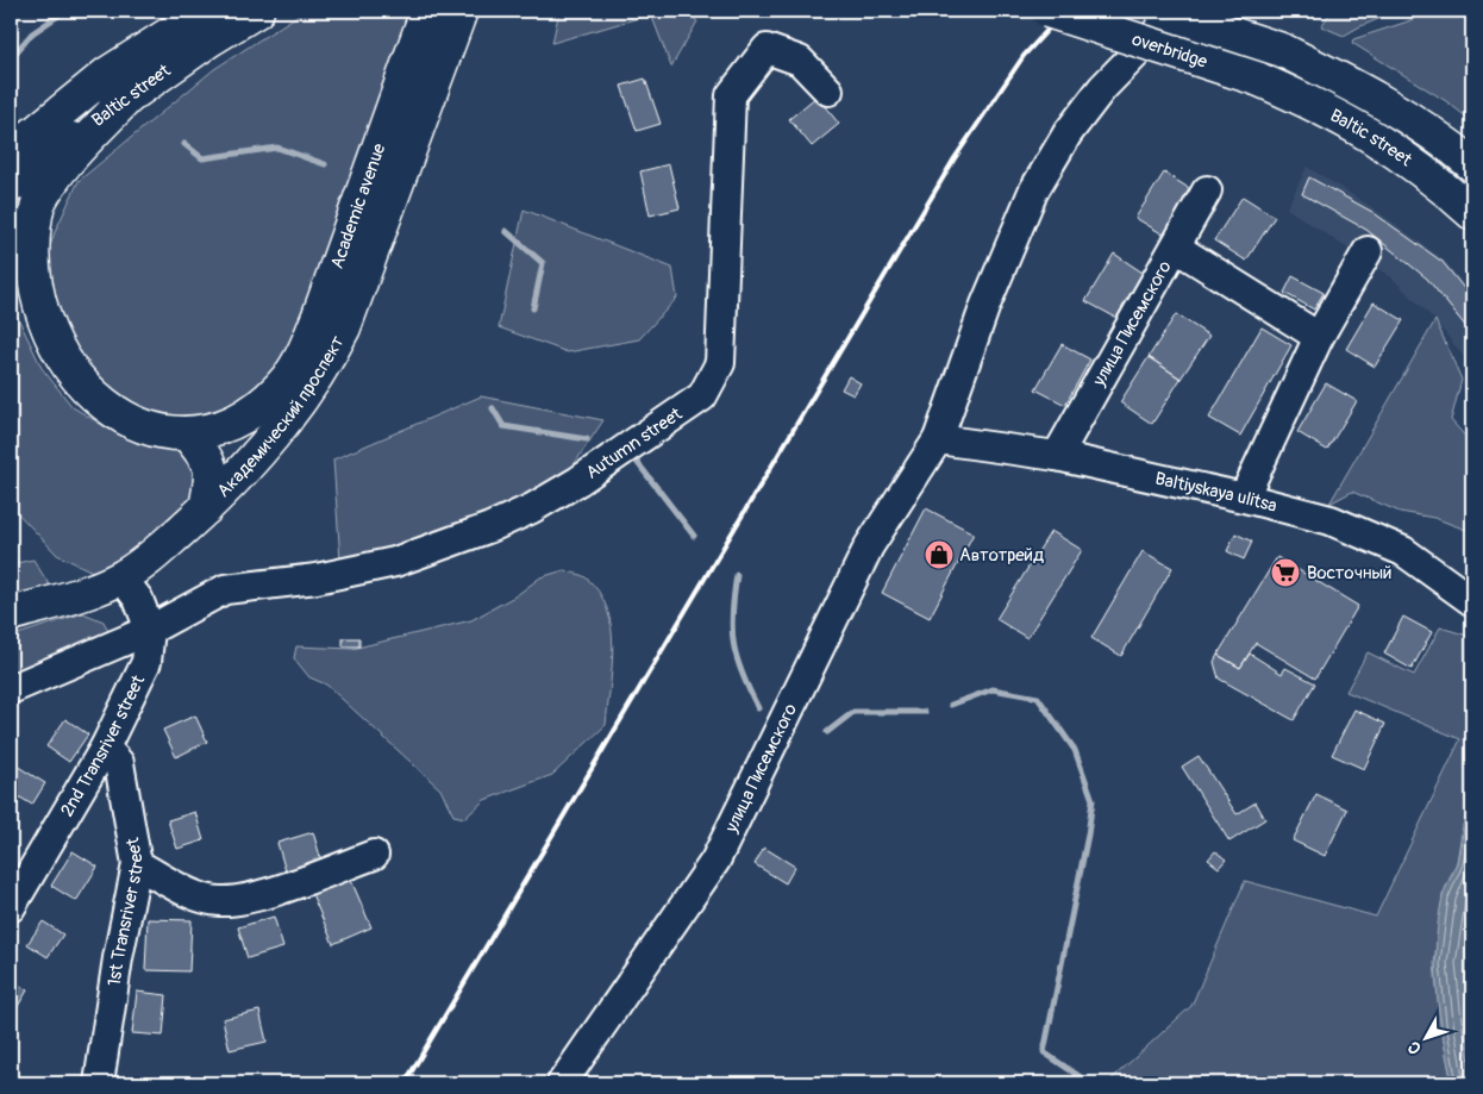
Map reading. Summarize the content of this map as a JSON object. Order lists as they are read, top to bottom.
{
  "streets": {
    "main road": [
      "overbridge",
      "Baltic street",
      "Academic avenue",
      "Академический проспект"
    ],
    "street": [
      "улица Писемского",
      "Autumn street",
      "Baltiyskaya ulitsa",
      "2nd Transriver street",
      "1st Transriver street"
    ]
  },
  "crossings": [
    ["overbridge", "Baltic street"],
    ["Academic avenue", "Академический проспект"],
    ["улица Писемского", "Baltiyskaya ulitsa"],
    ["Академический проспект", "2nd Transriver street"],
    ["Autumn street", "2nd Transriver street"],
    ["2nd Transriver street", "1st Transriver street"]
  ],
  "places": {
    "shop": ["Автотрейд"],
    "supermarket": ["Восточный"]
  },
  "north": "bottom left"
}
